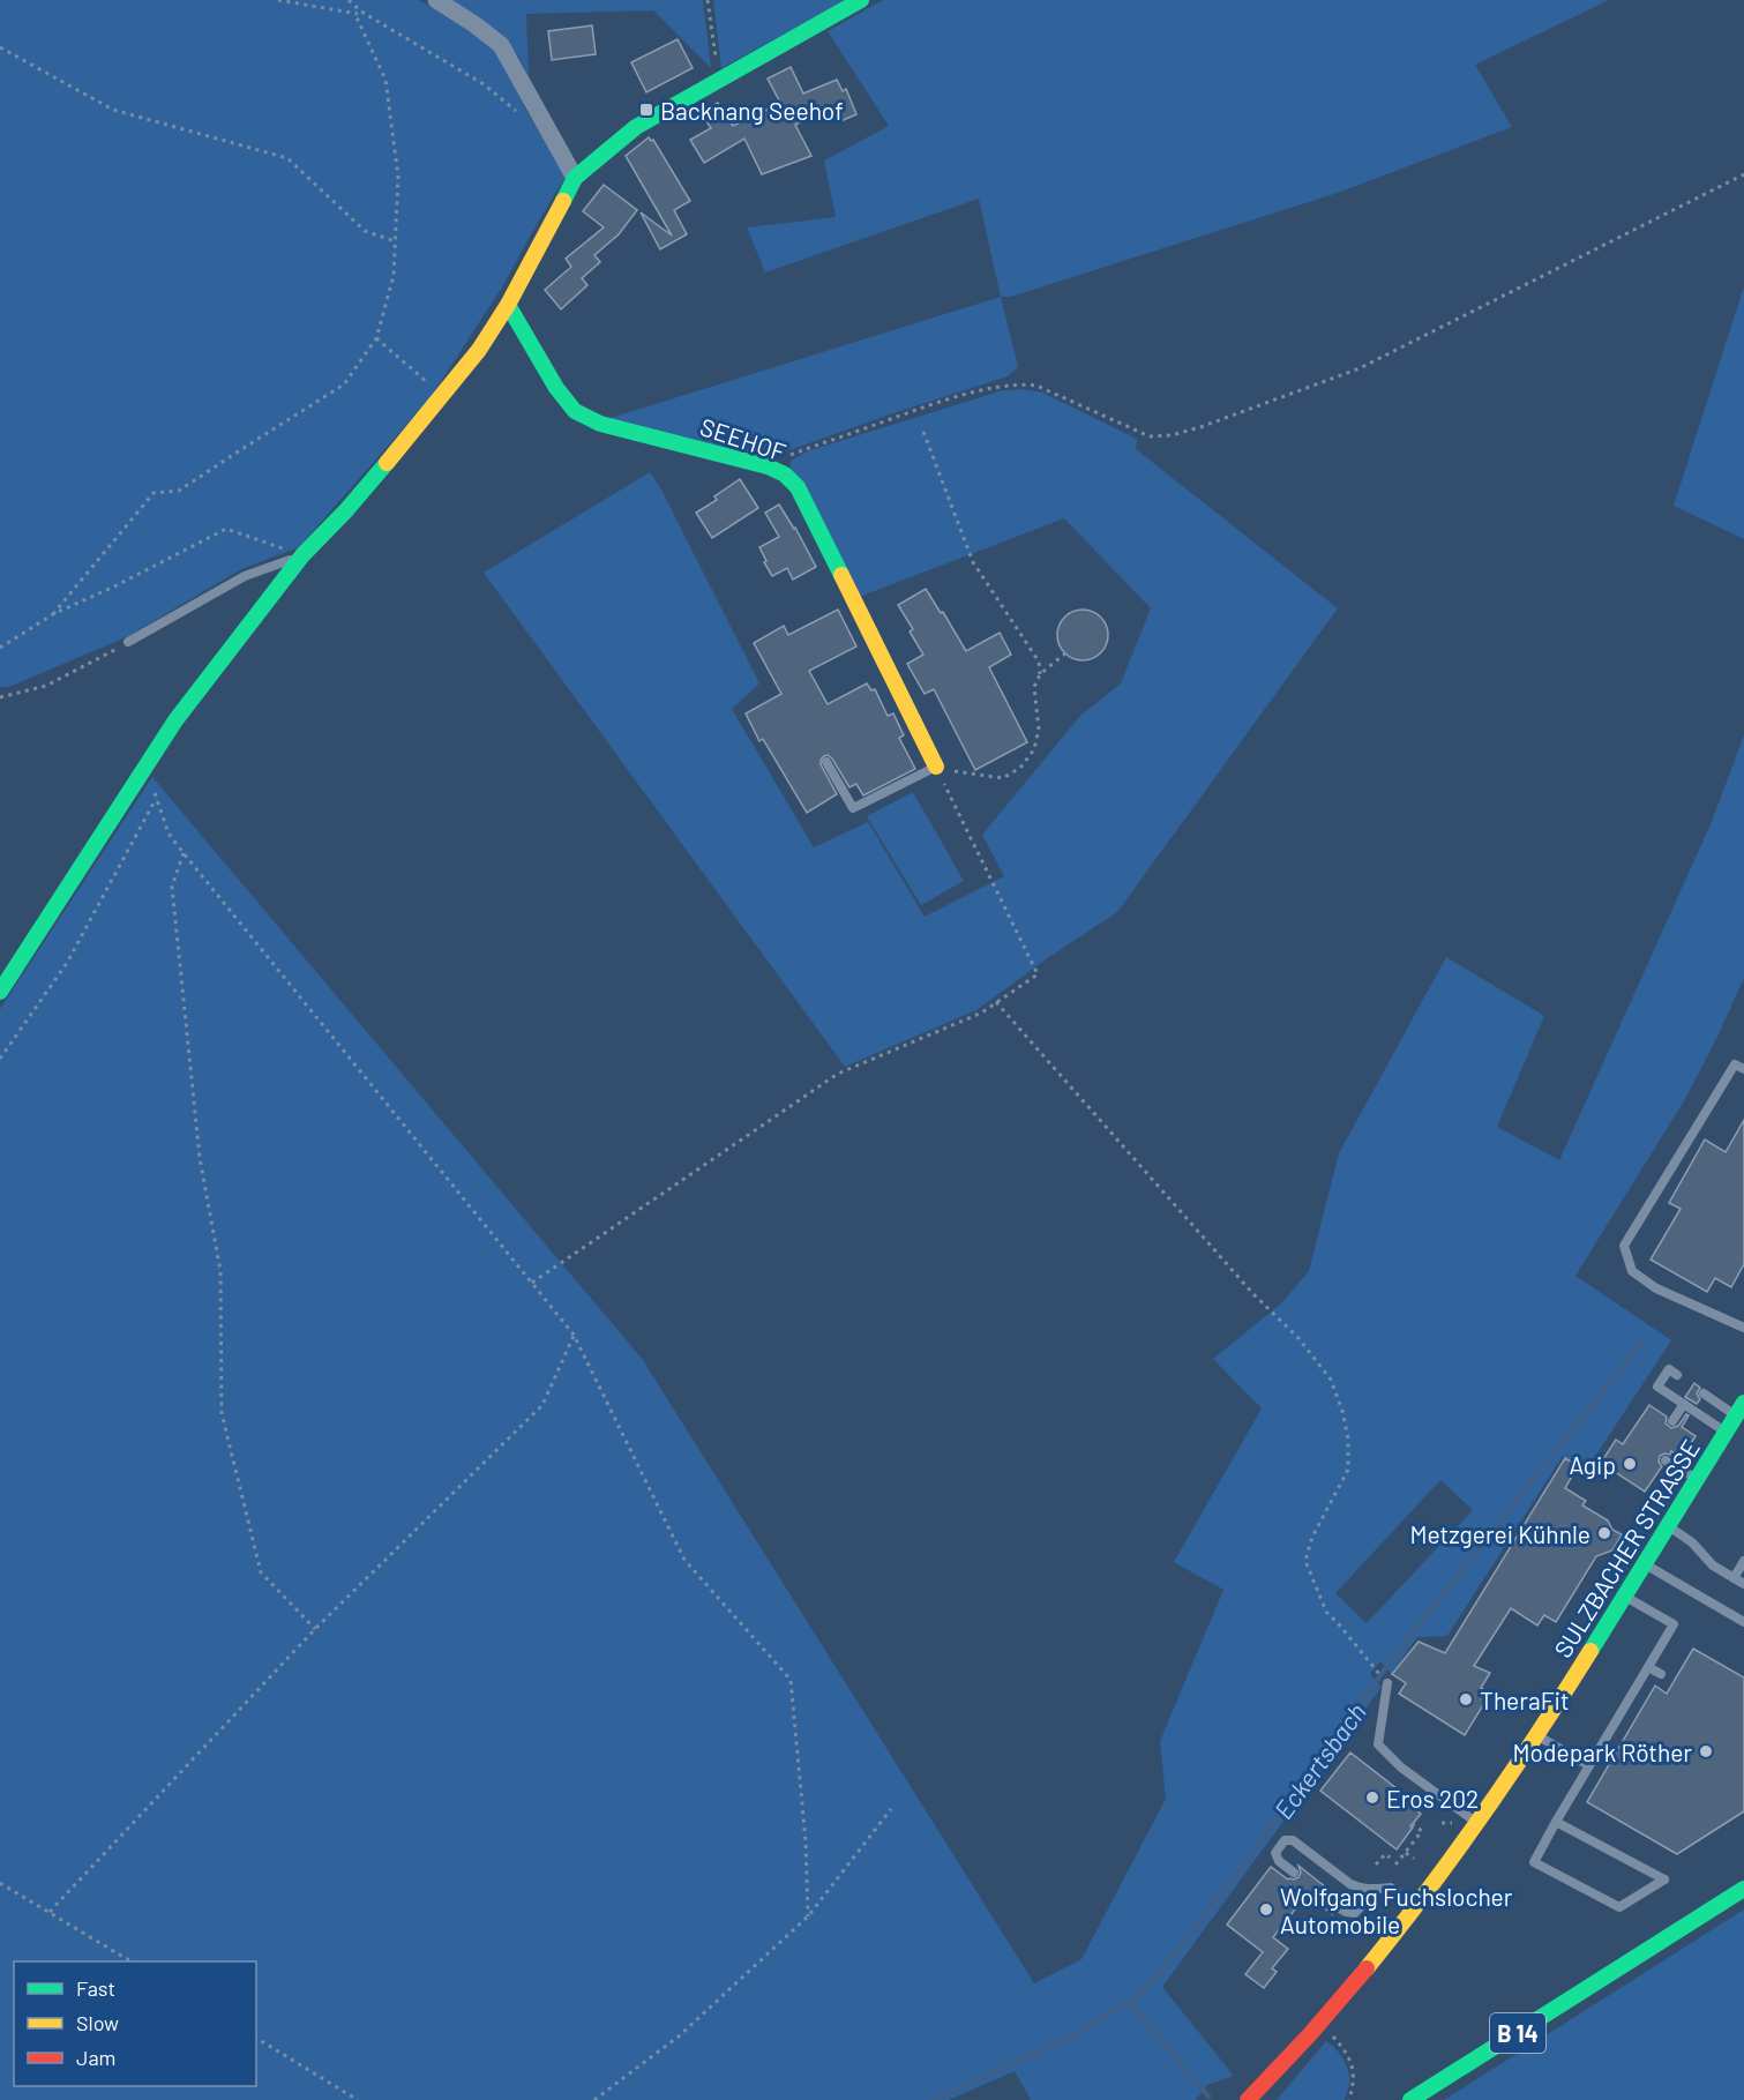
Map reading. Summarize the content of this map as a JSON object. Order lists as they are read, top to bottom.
{
  "streets": {
    "street": ["SEEHOF", "SULZBACHER STRASSE", "B 14"]
  },
  "water": ["Eckertsbach"],
  "places": {
    "transit": ["Backnang Seehof"],
    "other": [
      "Agip",
      "Metzgerei Kühnle",
      "TheraFit",
      "Modepark Röther",
      "Eros 202",
      "Wolfgang Fuchslocher Automobile"
    ]
  },
  "legend": ["Fast", "Slow", "Jam"]
}
